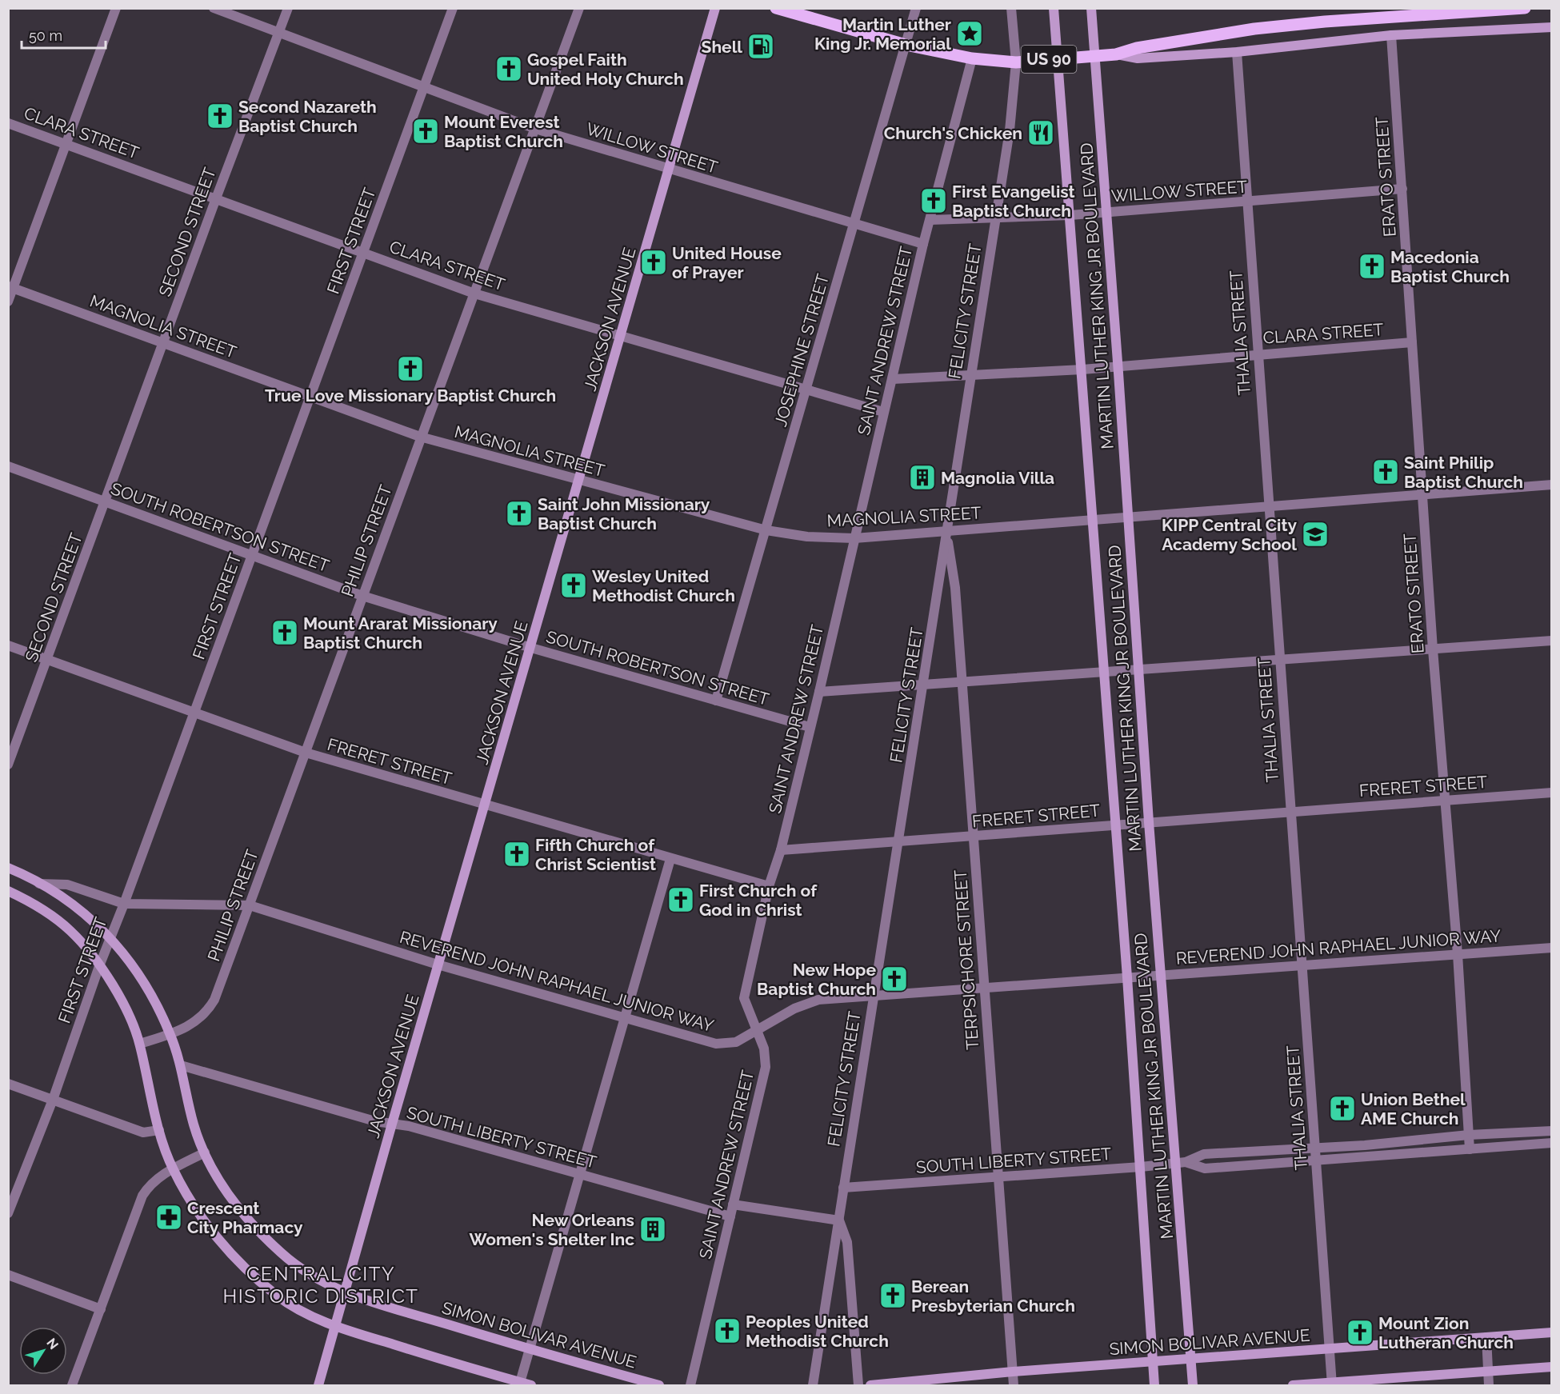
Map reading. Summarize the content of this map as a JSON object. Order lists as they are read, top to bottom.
{
  "streets": {
    "main road": ["US 90"],
    "street": [
      "CLARA STREET",
      "WILLOW STREET",
      "ERATO STREET",
      "SECOND STREET",
      "FIRST STREET",
      "MARTIN LUTHER KING JR BOULEVARD",
      "FELICITY STREET",
      "JACKSON AVENUE",
      "MAGNOLIA STREET",
      "THALIA STREET",
      "SAINT ANDREW STREET",
      "JOSEPHINE STREET",
      "SOUTH ROBERTSON STREET",
      "PHILIP STREET",
      "FRERET STREET",
      "REVEREND JOHN RAPHAEL JUNIOR WAY",
      "TERPSICHORE STREET",
      "SOUTH LIBERTY STREET",
      "SIMON BOLIVAR AVENUE"
    ]
  },
  "crossings": [
    ["US 90", "MARTIN LUTHER KING JR BOULEVARD"],
    ["US 90", "FELICITY STREET"],
    ["US 90", "SAINT ANDREW STREET"],
    ["US 90", "JOSEPHINE STREET"],
    ["CLARA STREET", "ERATO STREET"],
    ["CLARA STREET", "SECOND STREET"],
    ["CLARA STREET", "FIRST STREET"],
    ["CLARA STREET", "MARTIN LUTHER KING JR BOULEVARD"],
    ["CLARA STREET", "FELICITY STREET"],
    ["CLARA STREET", "JACKSON AVENUE"],
    ["CLARA STREET", "THALIA STREET"],
    ["CLARA STREET", "SAINT ANDREW STREET"],
    ["CLARA STREET", "JOSEPHINE STREET"],
    ["CLARA STREET", "PHILIP STREET"],
    ["WILLOW STREET", "ERATO STREET"],
    ["WILLOW STREET", "SECOND STREET"],
    ["WILLOW STREET", "FIRST STREET"],
    ["WILLOW STREET", "MARTIN LUTHER KING JR BOULEVARD"],
    ["WILLOW STREET", "FELICITY STREET"],
    ["WILLOW STREET", "JACKSON AVENUE"],
    ["WILLOW STREET", "THALIA STREET"],
    ["WILLOW STREET", "SAINT ANDREW STREET"],
    ["WILLOW STREET", "JOSEPHINE STREET"],
    ["WILLOW STREET", "PHILIP STREET"],
    ["ERATO STREET", "MAGNOLIA STREET"],
    ["ERATO STREET", "FRERET STREET"],
    ["ERATO STREET", "REVEREND JOHN RAPHAEL JUNIOR WAY"],
    ["ERATO STREET", "SOUTH LIBERTY STREET"],
    ["SECOND STREET", "MAGNOLIA STREET"],
    ["SECOND STREET", "SOUTH ROBERTSON STREET"],
    ["SECOND STREET", "FRERET STREET"],
    ["FIRST STREET", "MAGNOLIA STREET"],
    ["FIRST STREET", "SOUTH ROBERTSON STREET"],
    ["FIRST STREET", "FRERET STREET"],
    ["FIRST STREET", "REVEREND JOHN RAPHAEL JUNIOR WAY"],
    ["FIRST STREET", "SIMON BOLIVAR AVENUE"],
    ["MARTIN LUTHER KING JR BOULEVARD", "MAGNOLIA STREET"],
    ["MARTIN LUTHER KING JR BOULEVARD", "FRERET STREET"],
    ["MARTIN LUTHER KING JR BOULEVARD", "REVEREND JOHN RAPHAEL JUNIOR WAY"],
    ["MARTIN LUTHER KING JR BOULEVARD", "SOUTH LIBERTY STREET"],
    ["MARTIN LUTHER KING JR BOULEVARD", "SIMON BOLIVAR AVENUE"],
    ["FELICITY STREET", "MAGNOLIA STREET"],
    ["FELICITY STREET", "FRERET STREET"],
    ["FELICITY STREET", "REVEREND JOHN RAPHAEL JUNIOR WAY"],
    ["FELICITY STREET", "TERPSICHORE STREET"],
    ["FELICITY STREET", "SOUTH LIBERTY STREET"],
    ["JACKSON AVENUE", "MAGNOLIA STREET"],
    ["JACKSON AVENUE", "SOUTH ROBERTSON STREET"],
    ["JACKSON AVENUE", "FRERET STREET"],
    ["JACKSON AVENUE", "REVEREND JOHN RAPHAEL JUNIOR WAY"],
    ["JACKSON AVENUE", "SOUTH LIBERTY STREET"],
    ["JACKSON AVENUE", "SIMON BOLIVAR AVENUE"],
    ["MAGNOLIA STREET", "THALIA STREET"],
    ["MAGNOLIA STREET", "SAINT ANDREW STREET"],
    ["MAGNOLIA STREET", "JOSEPHINE STREET"],
    ["MAGNOLIA STREET", "PHILIP STREET"],
    ["MAGNOLIA STREET", "TERPSICHORE STREET"],
    ["THALIA STREET", "FRERET STREET"],
    ["THALIA STREET", "REVEREND JOHN RAPHAEL JUNIOR WAY"],
    ["THALIA STREET", "SOUTH LIBERTY STREET"],
    ["THALIA STREET", "SIMON BOLIVAR AVENUE"],
    ["SAINT ANDREW STREET", "SOUTH ROBERTSON STREET"],
    ["SAINT ANDREW STREET", "FRERET STREET"],
    ["SAINT ANDREW STREET", "REVEREND JOHN RAPHAEL JUNIOR WAY"],
    ["SAINT ANDREW STREET", "SOUTH LIBERTY STREET"],
    ["JOSEPHINE STREET", "SOUTH ROBERTSON STREET"],
    ["SOUTH ROBERTSON STREET", "PHILIP STREET"],
    ["PHILIP STREET", "FRERET STREET"],
    ["PHILIP STREET", "REVEREND JOHN RAPHAEL JUNIOR WAY"],
    ["PHILIP STREET", "SIMON BOLIVAR AVENUE"],
    ["FRERET STREET", "TERPSICHORE STREET"],
    ["REVEREND JOHN RAPHAEL JUNIOR WAY", "TERPSICHORE STREET"],
    ["REVEREND JOHN RAPHAEL JUNIOR WAY", "SIMON BOLIVAR AVENUE"],
    ["TERPSICHORE STREET", "SOUTH LIBERTY STREET"],
    ["TERPSICHORE STREET", "SIMON BOLIVAR AVENUE"],
    ["SOUTH LIBERTY STREET", "SIMON BOLIVAR AVENUE"]
  ],
  "districts": ["CENTRAL CITY HISTORIC DISTRICT"],
  "places": {
    "place": ["Martin Luther King Jr. Memorial"],
    "fuel station": ["Shell"],
    "church": [
      "Gospel Faith United Holy Church",
      "Second Nazareth Baptist Church",
      "Mount Everest Baptist Church",
      "First Evangelist Baptist Church",
      "United House of Prayer",
      "Macedonia Baptist Church",
      "True Love Missionary Baptist Church",
      "Saint Philip Baptist Church",
      "Saint John Missionary Baptist Church",
      "Wesley United Methodist Church",
      "Mount Ararat Missionary Baptist Church",
      "Fifth Church of Christ Scientist",
      "First Church of God in Christ",
      "New Hope Baptist Church",
      "Union Bethel AME Church",
      "Berean Presbyterian Church",
      "Peoples United Methodist Church",
      "Mount Zion Lutheran Church"
    ],
    "restaurant": ["Church's Chicken"],
    "building": ["Magnolia Villa", "New Orleans Women's Shelter Inc"],
    "school or university": ["KIPP Central City Academy School"],
    "pharmacy": ["Crescent City Pharmacy"]
  },
  "scale_bar": "50 m",
  "north": "top right"
}
